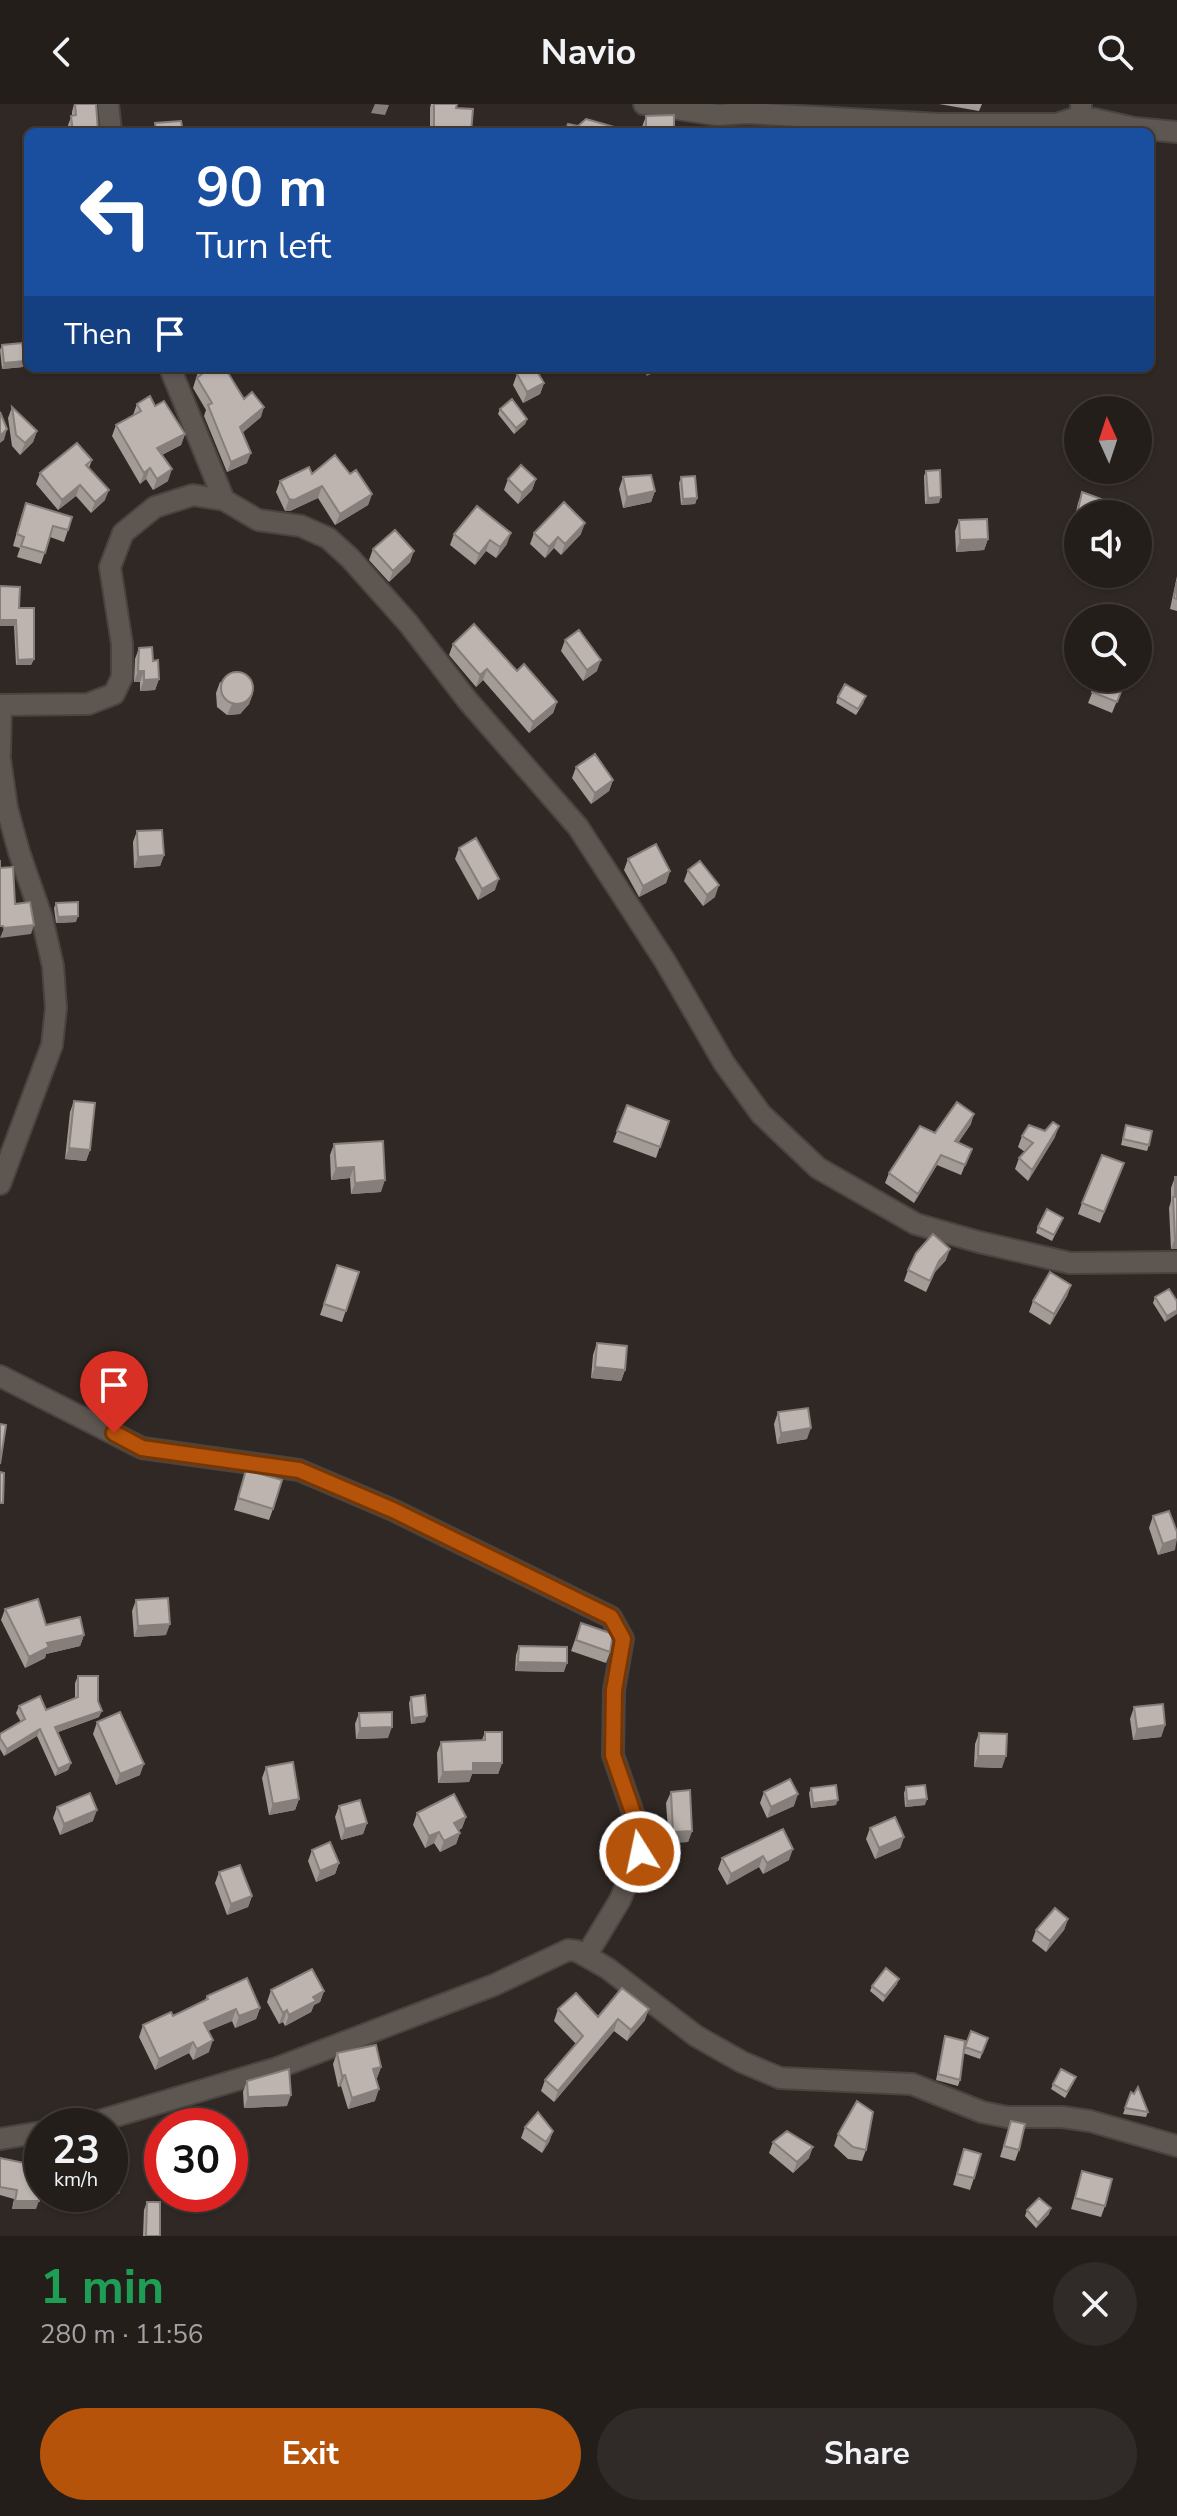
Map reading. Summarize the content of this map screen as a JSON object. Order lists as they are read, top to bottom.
{
  "north": "top",
  "page": {
    "header": "Navio",
    "turn": ["90 m", "Turn left"],
    "then": "Then",
    "speed": "23 km/h",
    "limit": "30",
    "heading": ["1 min", "280 m · 11:56"],
    "buttons": ["Exit", "Share"]
  }
}
